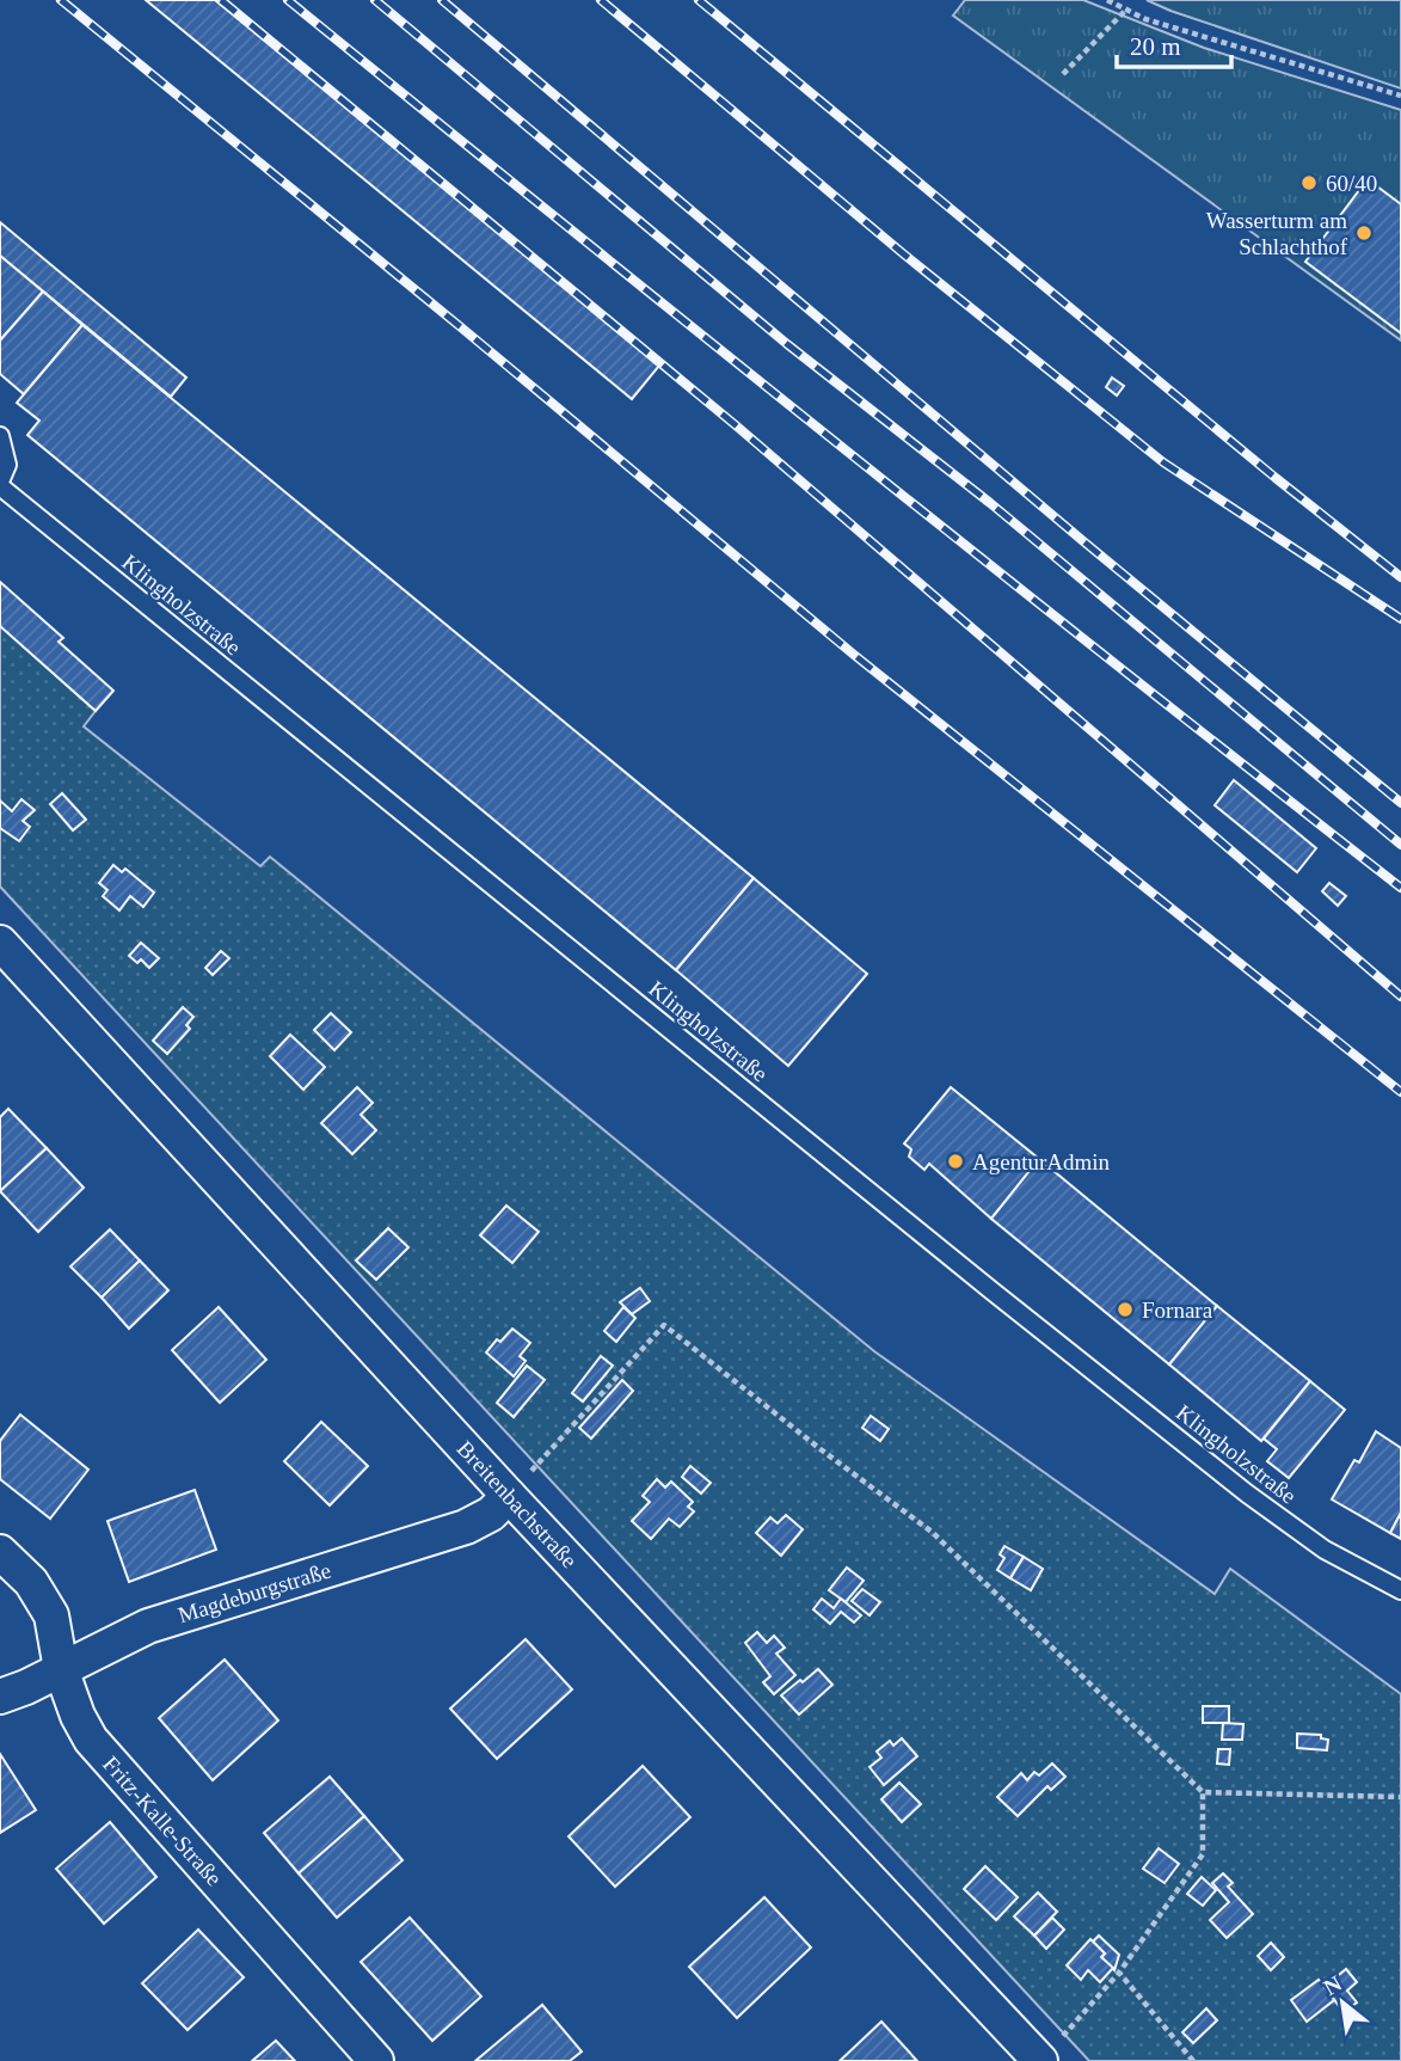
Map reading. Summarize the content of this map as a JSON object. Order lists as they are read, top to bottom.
{
  "streets": {
    "street": ["Breitenbachstraße", "Magdeburgstraße", "Fritz-Kalle-Straße"],
    "lane": ["Klingholzstraße"]
  },
  "crossings": [
    ["Breitenbachstraße", "Magdeburgstraße"],
    ["Magdeburgstraße", "Fritz-Kalle-Straße"]
  ],
  "places": [
    "60/40",
    "Wasserturm am Schlachthof",
    "AgenturAdmin",
    "Fornara"
  ],
  "scale_bar": "20 m",
  "north": "top left"
}
